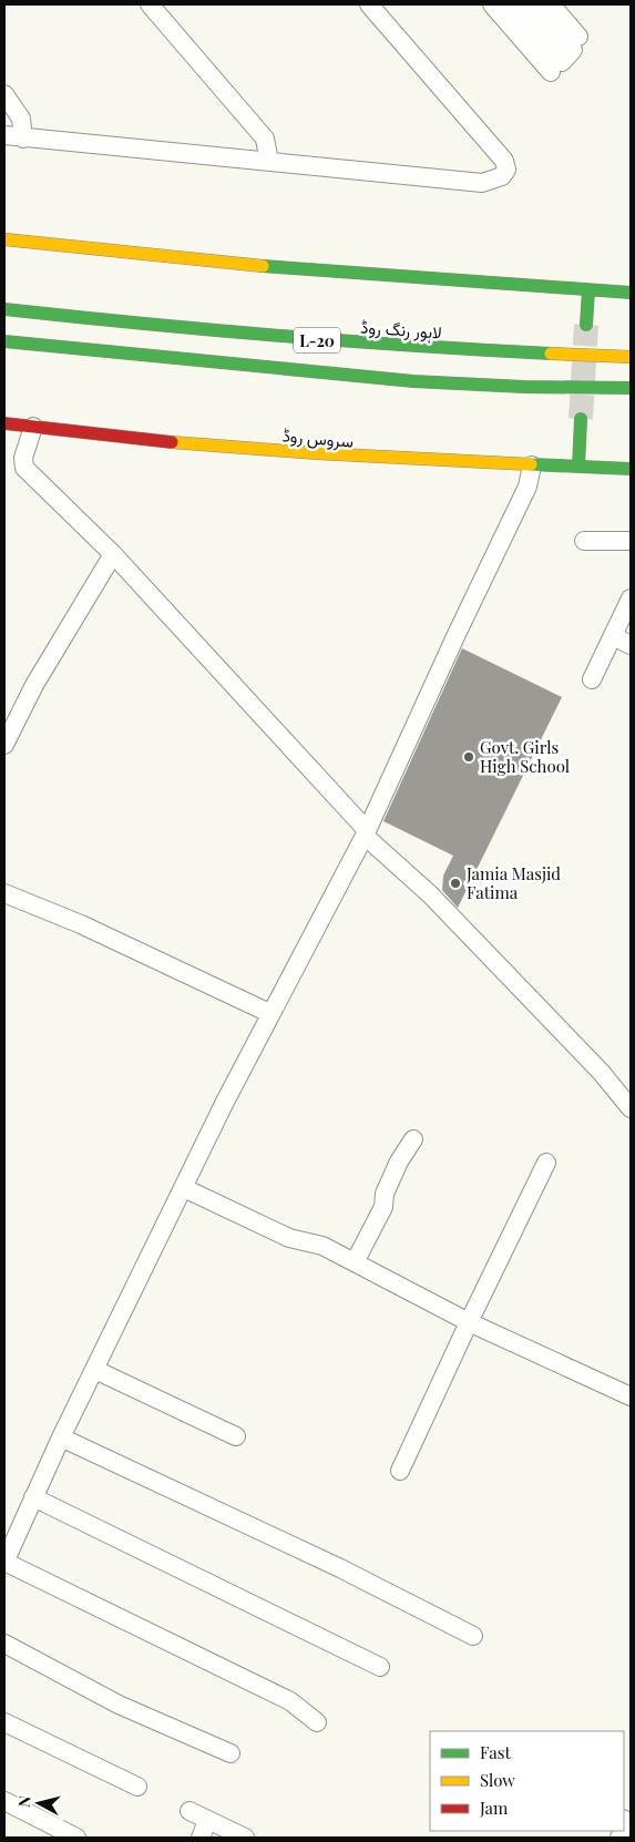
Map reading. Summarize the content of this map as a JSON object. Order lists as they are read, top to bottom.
{
  "streets": {
    "main road": ["لاہور رنگ روڈ", "L-20", "سروس روڈ"]
  },
  "places": ["Govt. Girls High School", "Jamia Masjid Fatima"],
  "legend": ["Fast", "Slow", "Jam"],
  "north": "left"
}
